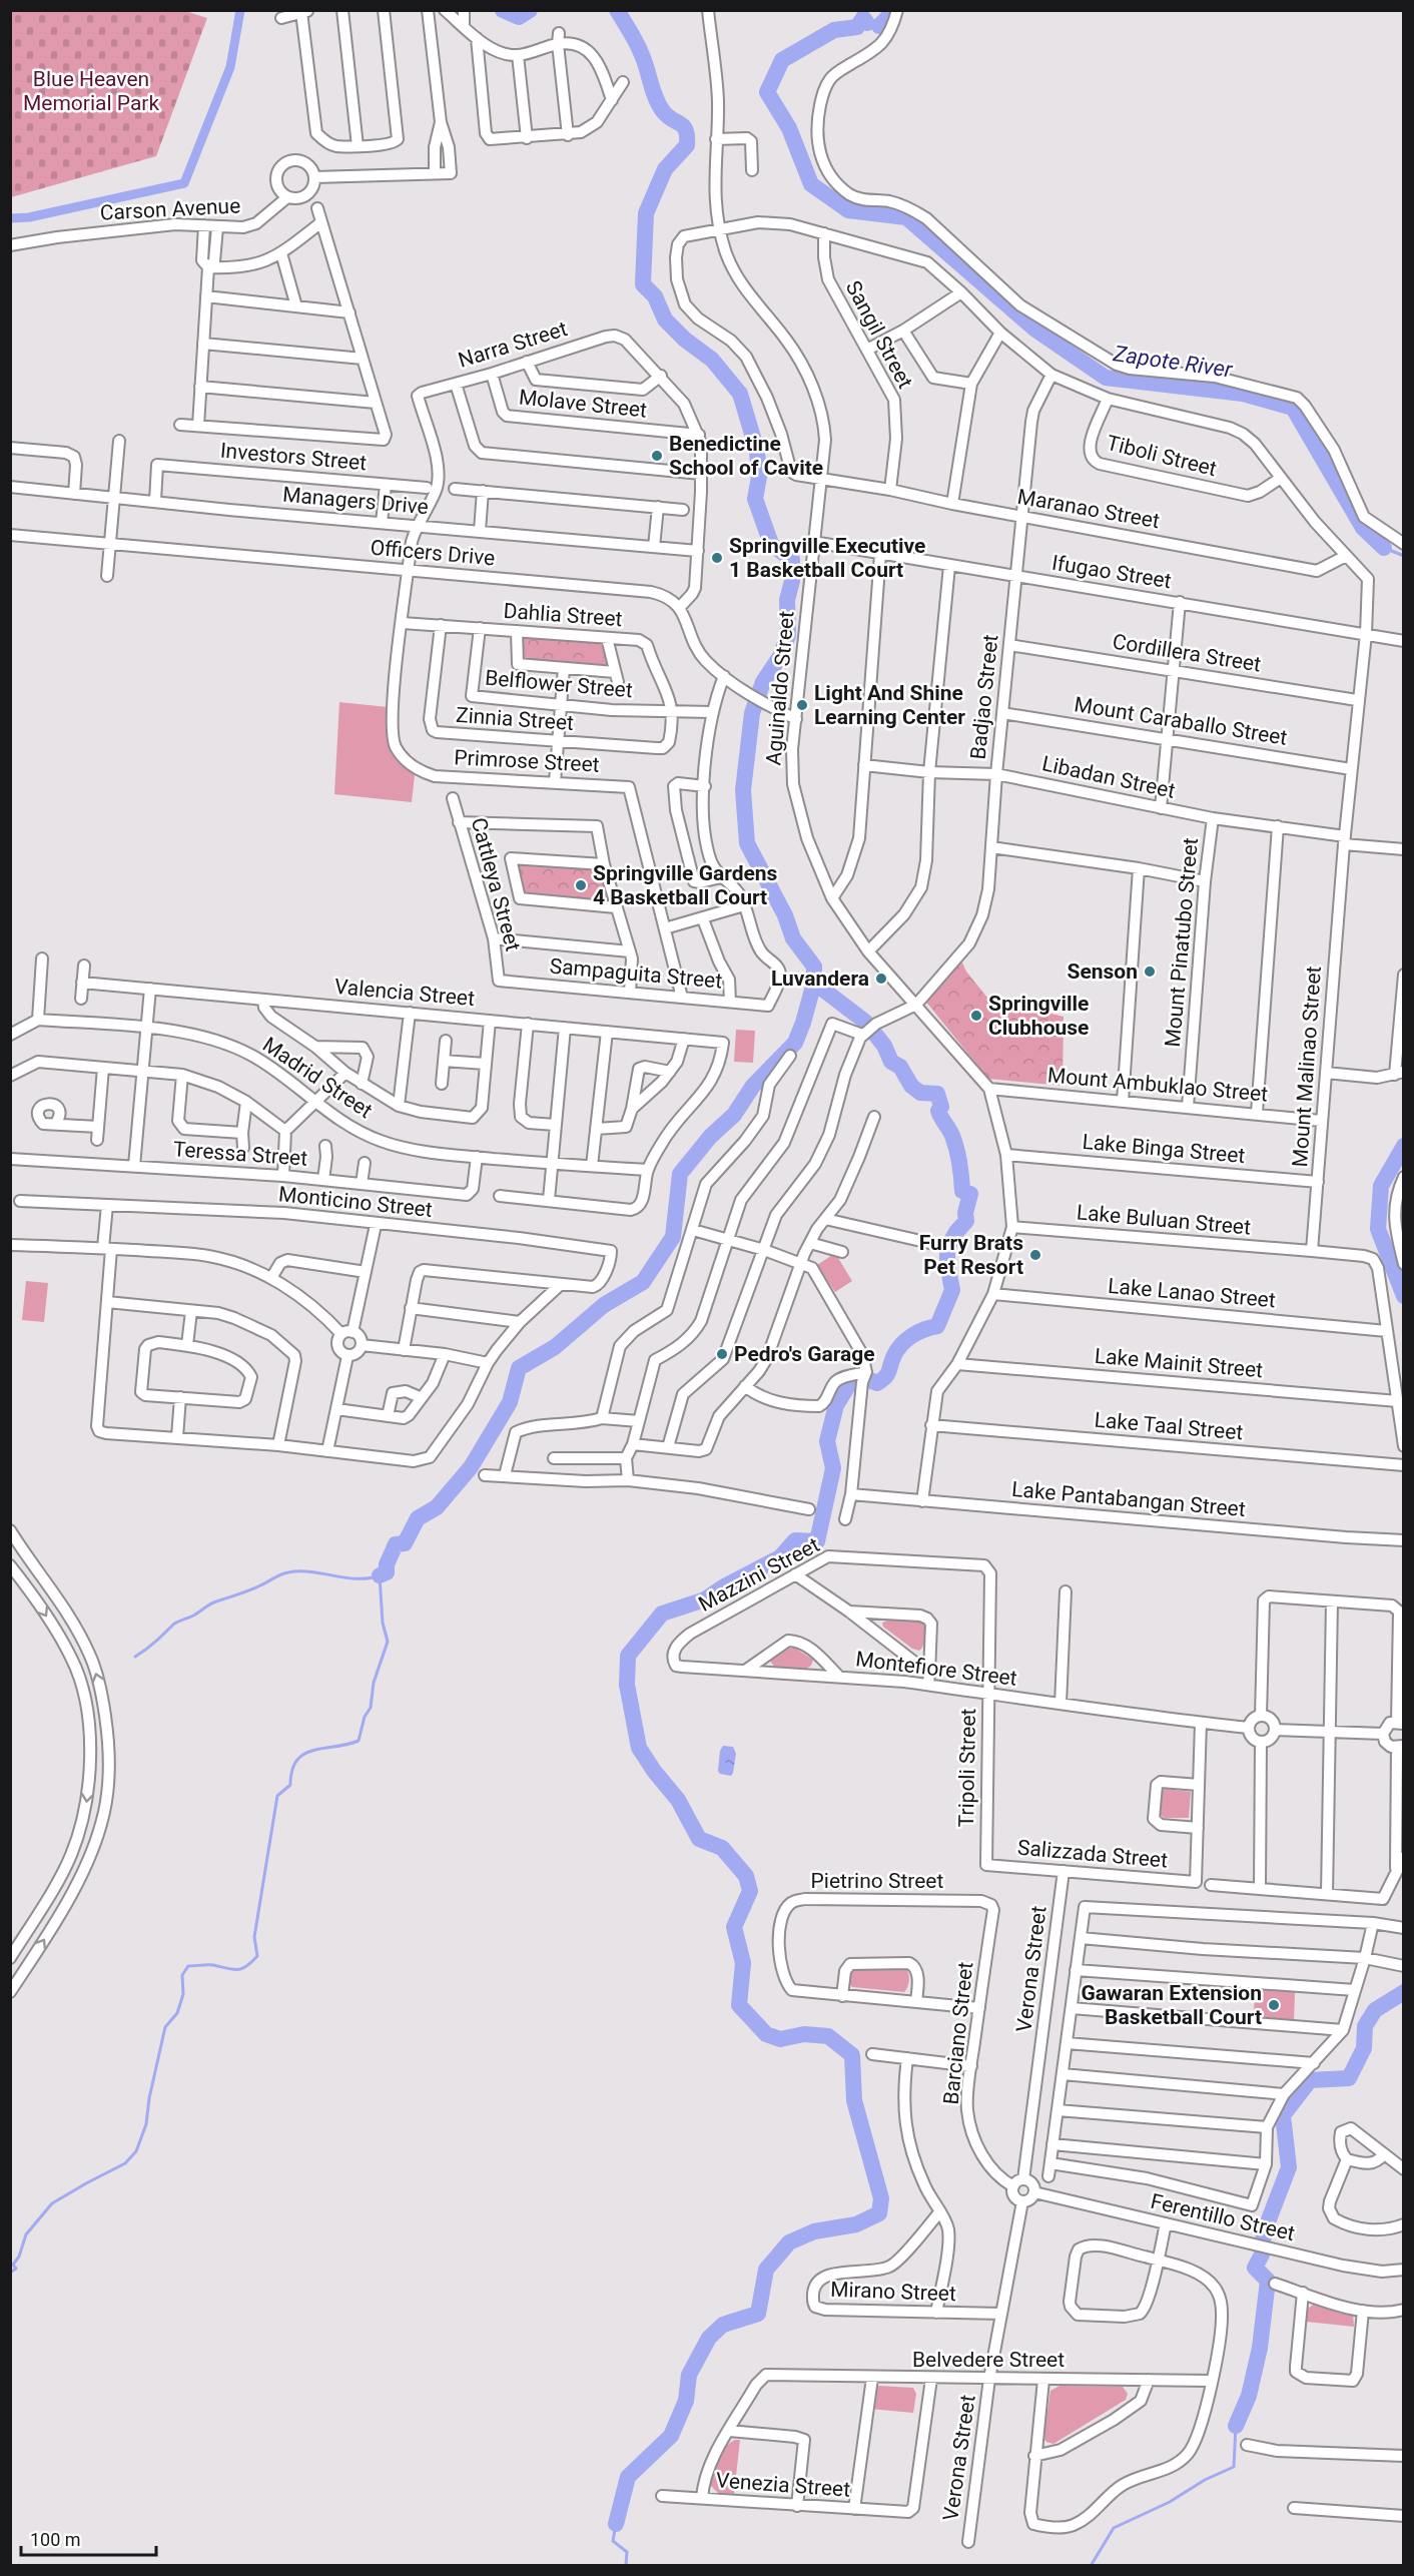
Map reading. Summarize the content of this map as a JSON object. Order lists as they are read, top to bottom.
{
  "streets": {
    "street": [
      "Carson Avenue",
      "Sangil Street",
      "Narra Street",
      "Molave Street",
      "Tiboli Street",
      "Investors Street",
      "Managers Drive",
      "Maranao Street",
      "Officers Drive",
      "Ifugao Street",
      "Dahlia Street",
      "Cordillera Street",
      "Belflower Street",
      "Aguinaldo Street",
      "Badjao Street",
      "Zinnia Street",
      "Mount Caraballo Street",
      "Primrose Street",
      "Libadan Street",
      "Cattleya Street",
      "Mount Pinatubo Street",
      "Sampaguita Street",
      "Valencia Street",
      "Mount Malinao Street",
      "Madrid Street",
      "Mount Ambuklao Street",
      "Lake Binga Street",
      "Teressa Street",
      "Monticino Street",
      "Lake Buluan Street",
      "Lake Lanao Street",
      "Lake Mainit Street",
      "Lake Taal Street",
      "Lake Pantabangan Street",
      "Mazzini Street",
      "Montefiore Street",
      "Tripoli Street",
      "Salizzada Street",
      "Pietrino Street",
      "Verona Street",
      "Barciano Street",
      "Ferentillo Street",
      "Mirano Street",
      "Belvedere Street",
      "Venezia Street"
    ]
  },
  "crossings": [
    ["Sangil Street", "Maranao Street"],
    ["Sangil Street", "Mount Malinao Street"],
    ["Narra Street", "Molave Street"],
    ["Narra Street", "Managers Drive"],
    ["Narra Street", "Officers Drive"],
    ["Narra Street", "Primrose Street"],
    ["Tiboli Street", "Mount Malinao Street"],
    ["Investors Street", "Managers Drive"],
    ["Maranao Street", "Aguinaldo Street"],
    ["Maranao Street", "Badjao Street"],
    ["Maranao Street", "Mount Malinao Street"],
    ["Officers Drive", "Primrose Street"],
    ["Ifugao Street", "Aguinaldo Street"],
    ["Ifugao Street", "Badjao Street"],
    ["Ifugao Street", "Mount Malinao Street"],
    ["Dahlia Street", "Belflower Street"],
    ["Dahlia Street", "Zinnia Street"],
    ["Dahlia Street", "Primrose Street"],
    ["Cordillera Street", "Badjao Street"],
    ["Cordillera Street", "Mount Malinao Street"],
    ["Belflower Street", "Zinnia Street"],
    ["Aguinaldo Street", "Badjao Street"],
    ["Aguinaldo Street", "Mount Malinao Street"],
    ["Aguinaldo Street", "Mount Ambuklao Street"],
    ["Aguinaldo Street", "Lake Binga Street"],
    ["Aguinaldo Street", "Lake Buluan Street"],
    ["Aguinaldo Street", "Lake Lanao Street"],
    ["Aguinaldo Street", "Lake Mainit Street"],
    ["Aguinaldo Street", "Lake Taal Street"],
    ["Aguinaldo Street", "Lake Pantabangan Street"],
    ["Badjao Street", "Mount Caraballo Street"],
    ["Badjao Street", "Libadan Street"],
    ["Badjao Street", "Mount Malinao Street"],
    ["Mount Caraballo Street", "Mount Malinao Street"],
    ["Primrose Street", "Sampaguita Street"],
    ["Libadan Street", "Mount Pinatubo Street"],
    ["Libadan Street", "Mount Malinao Street"],
    ["Cattleya Street", "Sampaguita Street"],
    ["Mount Pinatubo Street", "Mount Ambuklao Street"],
    ["Valencia Street", "Madrid Street"],
    ["Mount Malinao Street", "Mount Ambuklao Street"],
    ["Mount Malinao Street", "Lake Binga Street"],
    ["Mount Malinao Street", "Lake Buluan Street"],
    ["Madrid Street", "Teressa Street"],
    ["Mazzini Street", "Montefiore Street"],
    ["Mazzini Street", "Tripoli Street"],
    ["Montefiore Street", "Tripoli Street"],
    ["Tripoli Street", "Salizzada Street"],
    ["Salizzada Street", "Verona Street"],
    ["Pietrino Street", "Barciano Street"],
    ["Verona Street", "Barciano Street"],
    ["Verona Street", "Ferentillo Street"],
    ["Verona Street", "Mirano Street"],
    ["Verona Street", "Belvedere Street"],
    ["Barciano Street", "Ferentillo Street"],
    ["Belvedere Street", "Venezia Street"]
  ],
  "water": ["Zapote River"],
  "parks": ["Blue Heaven Memorial Park"],
  "places": [
    "Benedictine School of Cavite",
    "Springville Executive 1 Basketball Court",
    "Light And Shine Learning Center",
    "Springville Gardens 4 Basketball Court",
    "Senson",
    "Luvandera",
    "Springville Clubhouse",
    "Furry Brats Pet Resort",
    "Pedro's Garage",
    "Gawaran Extension Basketball Court"
  ],
  "scale_bar": "100 m"
}
